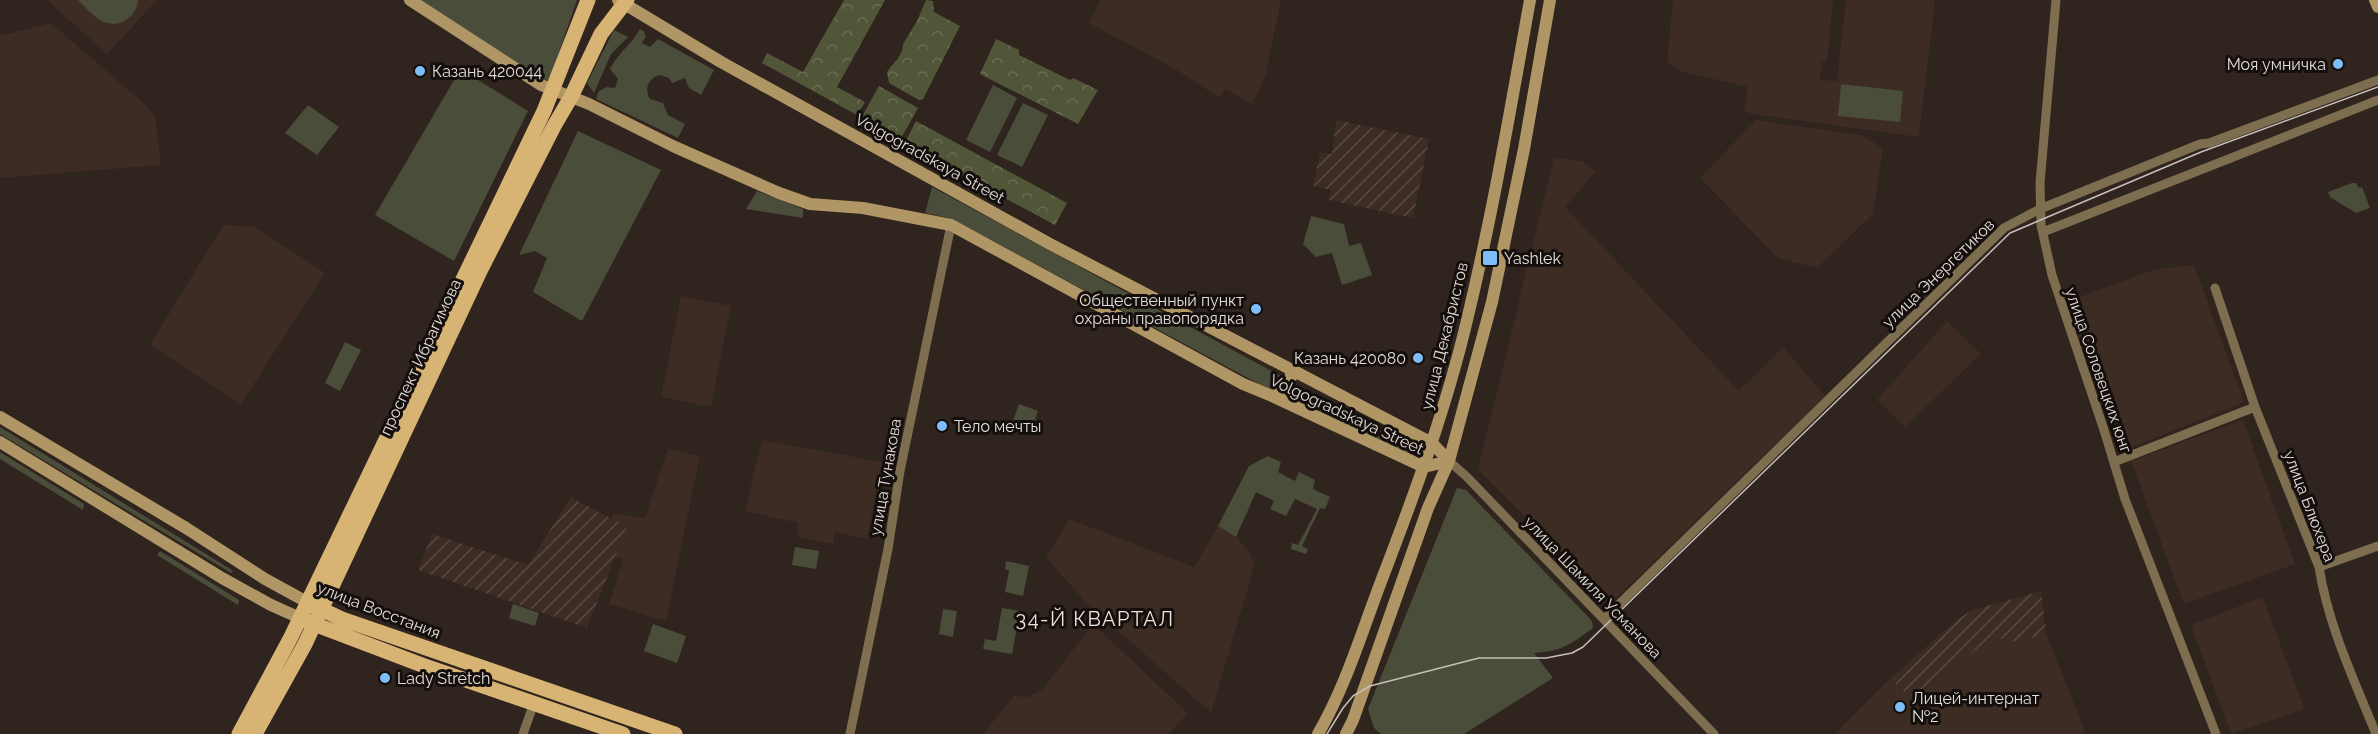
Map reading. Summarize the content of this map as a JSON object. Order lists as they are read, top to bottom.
{
  "streets": {
    "main road": [
      "Volgogradskaya Street",
      "улица Декабристов",
      "проспект Ибрагимова",
      "улица Восстания"
    ],
    "street": [
      "улица Энергетиков",
      "улица Соловецких юнг",
      "улица Тунакова",
      "улица Блюхера",
      "улица Шамиля Усманова"
    ]
  },
  "crossings": [
    ["Volgogradskaya Street", "улица Декабристов"],
    ["Volgogradskaya Street", "проспект Ибрагимова"],
    ["Volgogradskaya Street", "улица Тунакова"],
    ["Volgogradskaya Street", "улица Шамиля Усманова"],
    ["улица Энергетиков", "улица Соловецких юнг"],
    ["улица Энергетиков", "улица Шамиля Усманова"],
    ["проспект Ибрагимова", "улица Восстания"]
  ],
  "districts": ["34-Й КВАРТАЛ"],
  "places": {
    "other": [
      "Моя умничка",
      "Казань 420044",
      "Общественный пункт охраны правопорядка",
      "Казань 420080",
      "Тело мечты",
      "Lady Stretch",
      "Лицей-интернат №2"
    ],
    "transit": ["Yashlek"]
  }
}
